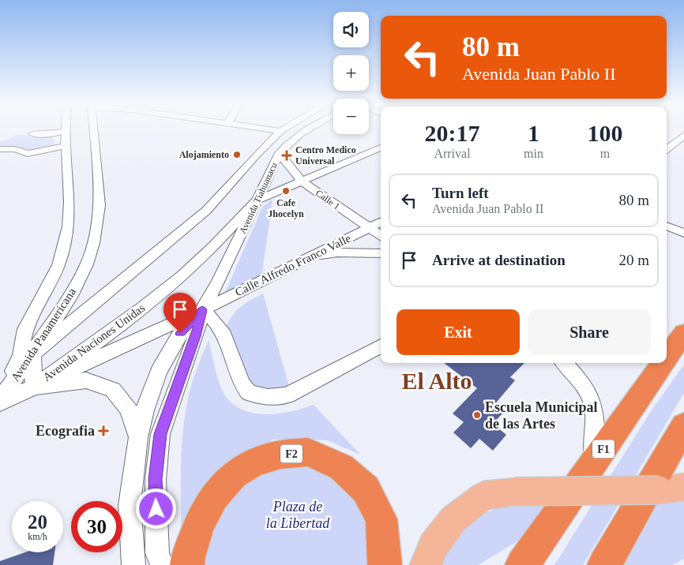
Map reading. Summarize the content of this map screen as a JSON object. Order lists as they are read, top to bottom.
{
  "streets": {
    "highway": ["F1", "F2"],
    "street": [
      "Avenida Tiahuanacu",
      "Calle 1",
      "Calle Alfredo Franco Valle",
      "Avenida Panamericana",
      "Avenida Naciones Unidas"
    ]
  },
  "crossings": [
    ["Avenida Tiahuanacu", "Calle 1"],
    ["Avenida Tiahuanacu", "Calle Alfredo Franco Valle"],
    ["Avenida Tiahuanacu", "Avenida Naciones Unidas"],
    ["Calle 1", "Calle Alfredo Franco Valle"],
    ["Calle Alfredo Franco Valle", "Avenida Naciones Unidas"],
    ["Avenida Panamericana", "Avenida Naciones Unidas"]
  ],
  "districts": ["El Alto"],
  "parks": ["Plaza de la Libertad"],
  "places": {
    "other": ["Alojamiento", "Cafe Jhocelyn", "Escuela Municipal de las Artes"],
    "health": ["Centro Medico Universal", "Ecografia"]
  },
  "page": {
    "map_buttons": ["+", "−"],
    "turn": ["80 m", "Avenida Juan Pablo II"],
    "eta": [
      "20:17",
      "Arrival",
      "1",
      "min",
      "100",
      "m"
    ],
    "list": [
      {
        "name": "Turn left",
        "note": "Avenida Juan Pablo II",
        "value": "80 m"
      },
      {
        "name": "Arrive at destination",
        "value": "20 m"
      }
    ],
    "buttons": ["Exit", "Share"],
    "speed": "20 km/h",
    "limit": "30"
  }
}
